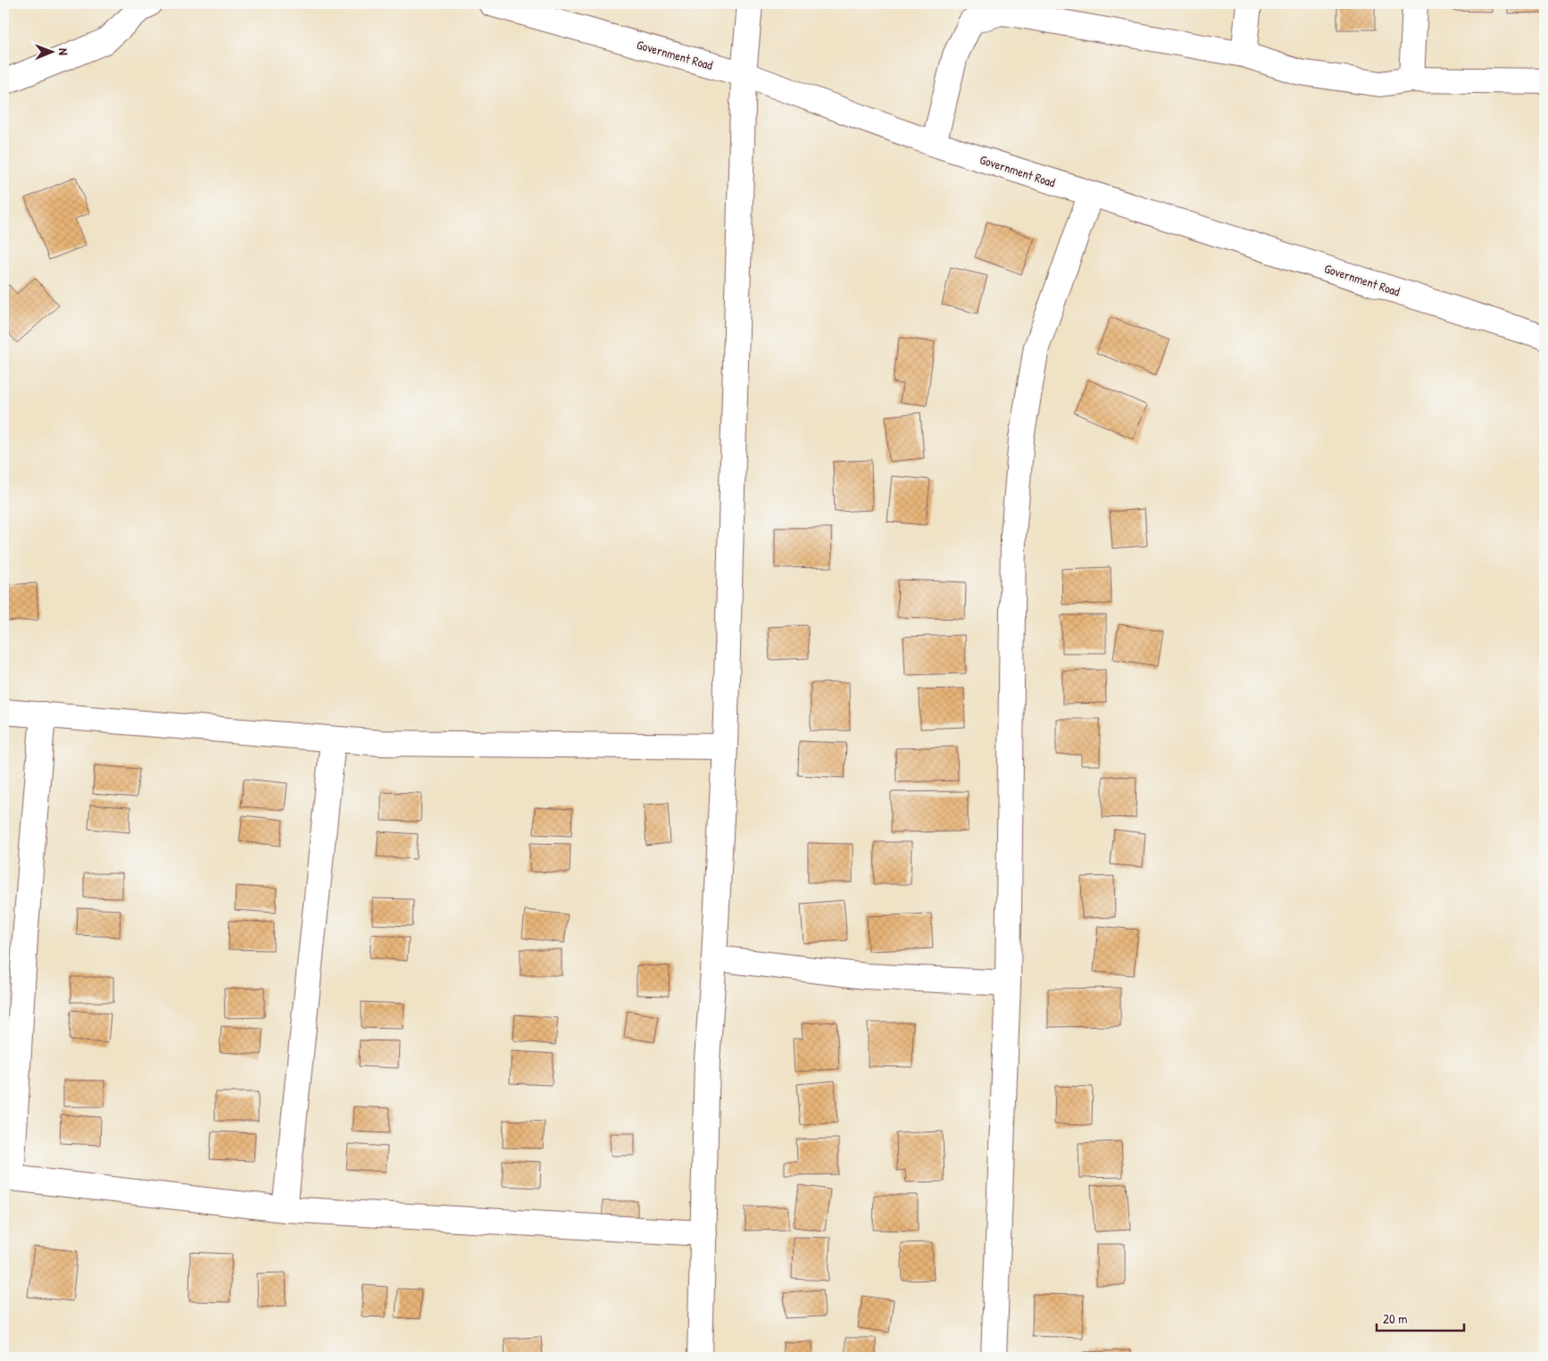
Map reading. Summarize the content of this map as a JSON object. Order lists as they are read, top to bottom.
{
  "streets": {
    "street": ["Government Road"]
  },
  "scale_bar": "20 m",
  "north": "right"
}
